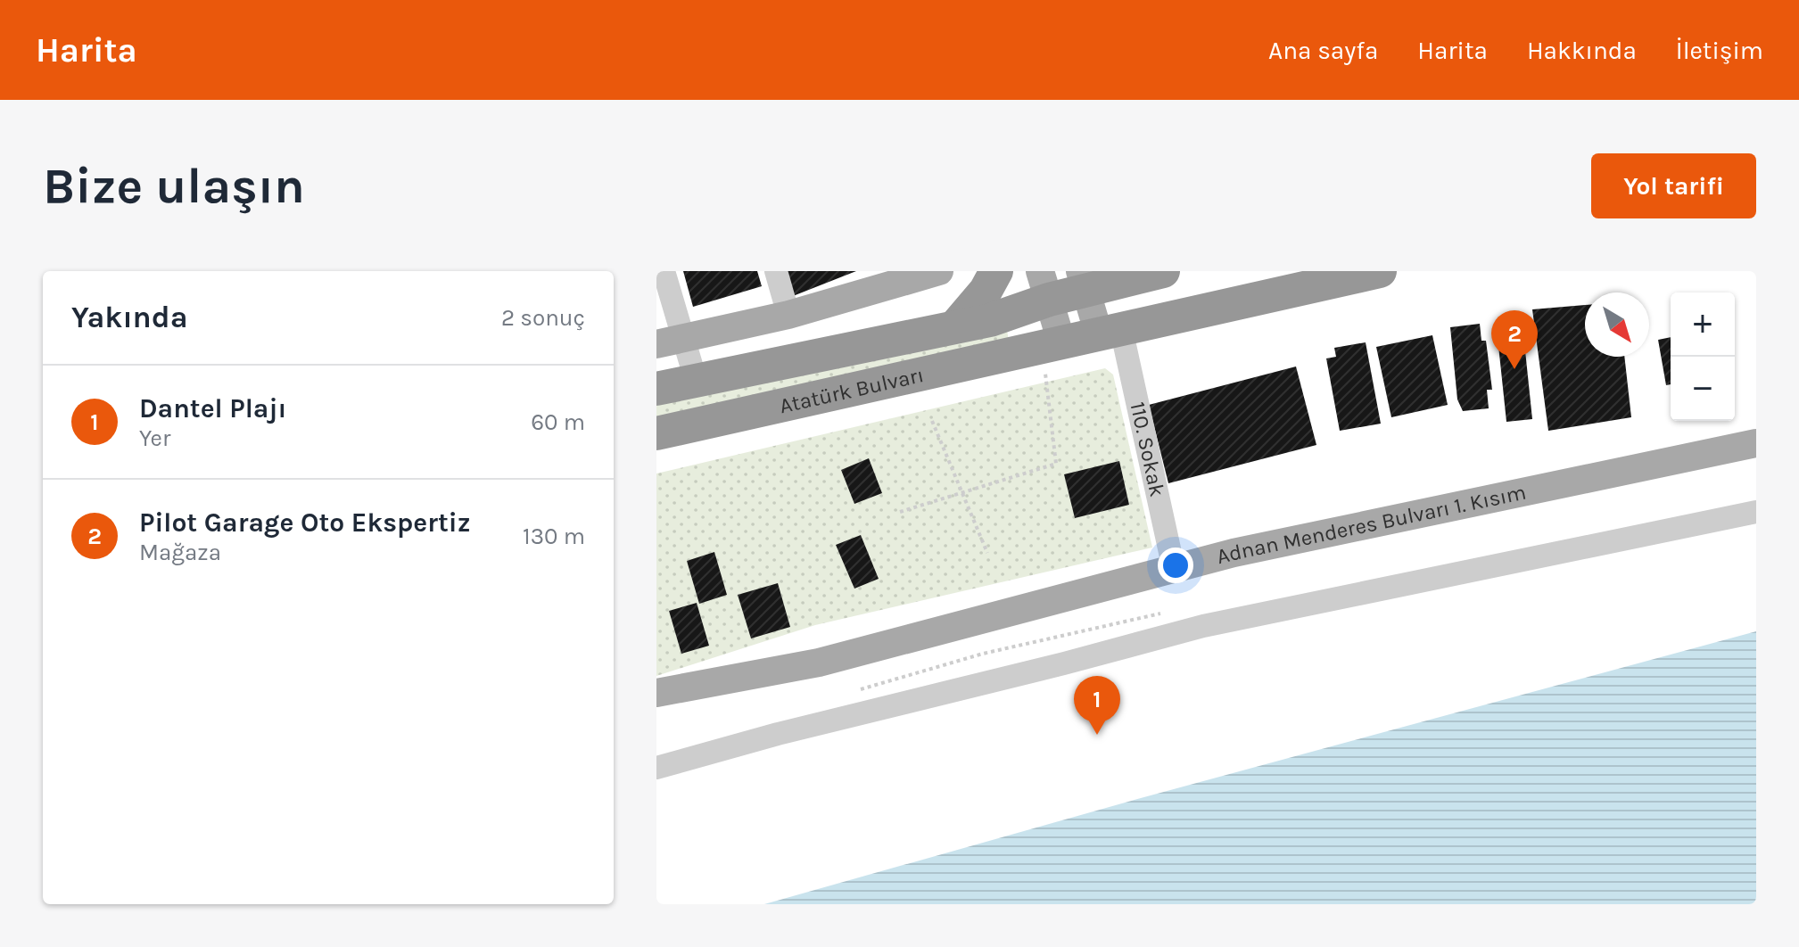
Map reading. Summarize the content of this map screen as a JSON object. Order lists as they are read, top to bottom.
{
  "streets": {
    "highway": ["Atatürk Bulvarı"],
    "main road": ["Adnan Menderes Bulvarı 1. Kısım"],
    "street": ["110. Sokak"]
  },
  "crossings": [
    ["Atatürk Bulvarı", "110. Sokak"],
    ["110. Sokak", "Adnan Menderes Bulvarı 1. Kısım"]
  ],
  "north": "bottom right",
  "page": {
    "header": "Harita",
    "nav": [
      "Ana sayfa",
      "Harita",
      "Hakkında",
      "İletişim"
    ],
    "buttons": "Yol tarifi",
    "title": "Bize ulaşın",
    "heading": ["Yakında", "2 sonuç"],
    "map_buttons": ["+", "−"],
    "pins": ["2", "1"],
    "list": [
      {
        "mark": "1",
        "name": "Dantel Plajı",
        "note": "Yer",
        "value": "60 m"
      },
      {
        "mark": "2",
        "name": "Pilot Garage Oto Ekspertiz",
        "note": "Mağaza",
        "value": "130 m"
      }
    ]
  }
}
